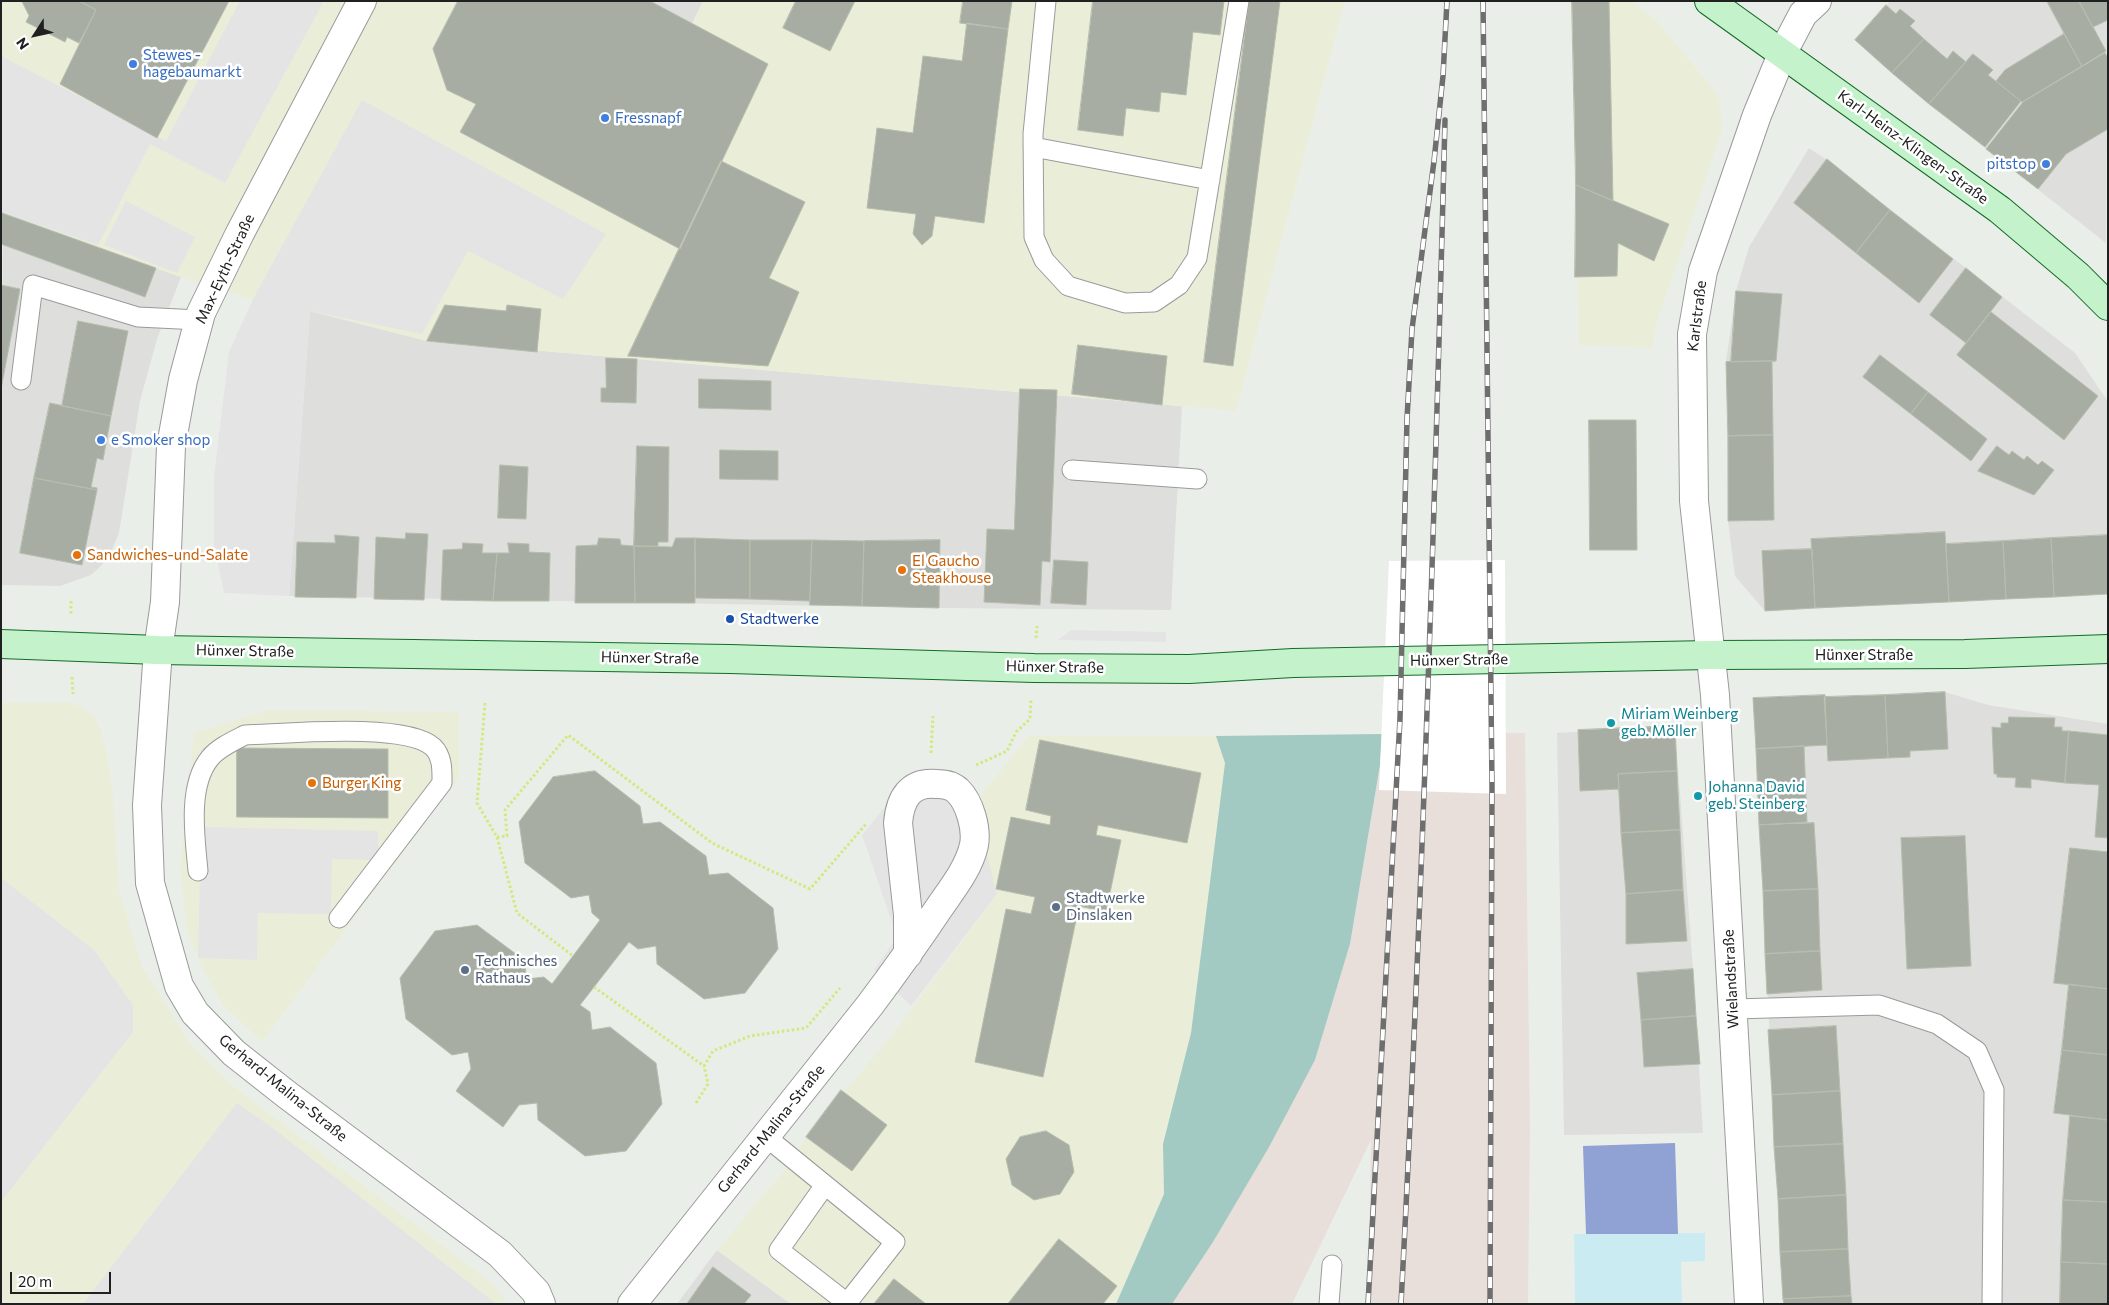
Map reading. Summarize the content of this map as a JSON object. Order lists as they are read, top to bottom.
{
  "streets": {
    "main road": ["Karl-Heinz-Klingen-Straße", "Hünxer Straße"],
    "street": [
      "Max-Eyth-Straße",
      "Karlstraße",
      "Wielandstraße",
      "Gerhard-Malina-Straße"
    ]
  },
  "crossings": [
    ["Karl-Heinz-Klingen-Straße", "Karlstraße"],
    ["Max-Eyth-Straße", "Hünxer Straße"],
    ["Max-Eyth-Straße", "Gerhard-Malina-Straße"],
    ["Karlstraße", "Hünxer Straße"],
    ["Karlstraße", "Wielandstraße"],
    ["Hünxer Straße", "Wielandstraße"],
    ["Hünxer Straße", "Gerhard-Malina-Straße"]
  ],
  "places": [
    "Stewes - hagebaumarkt",
    "Fressnapf",
    "pitstop",
    "e Smoker shop",
    "Sandwiches-und-Salate",
    "El Gaucho Steakhouse",
    "Stadtwerke",
    "Miriam Weinberg geb. Möller",
    "Burger King",
    "Johanna David geb. Steinberg",
    "Stadtwerke Dinslaken",
    "Technisches Rathaus"
  ],
  "scale_bar": "20 m",
  "north": "bottom left"
}
